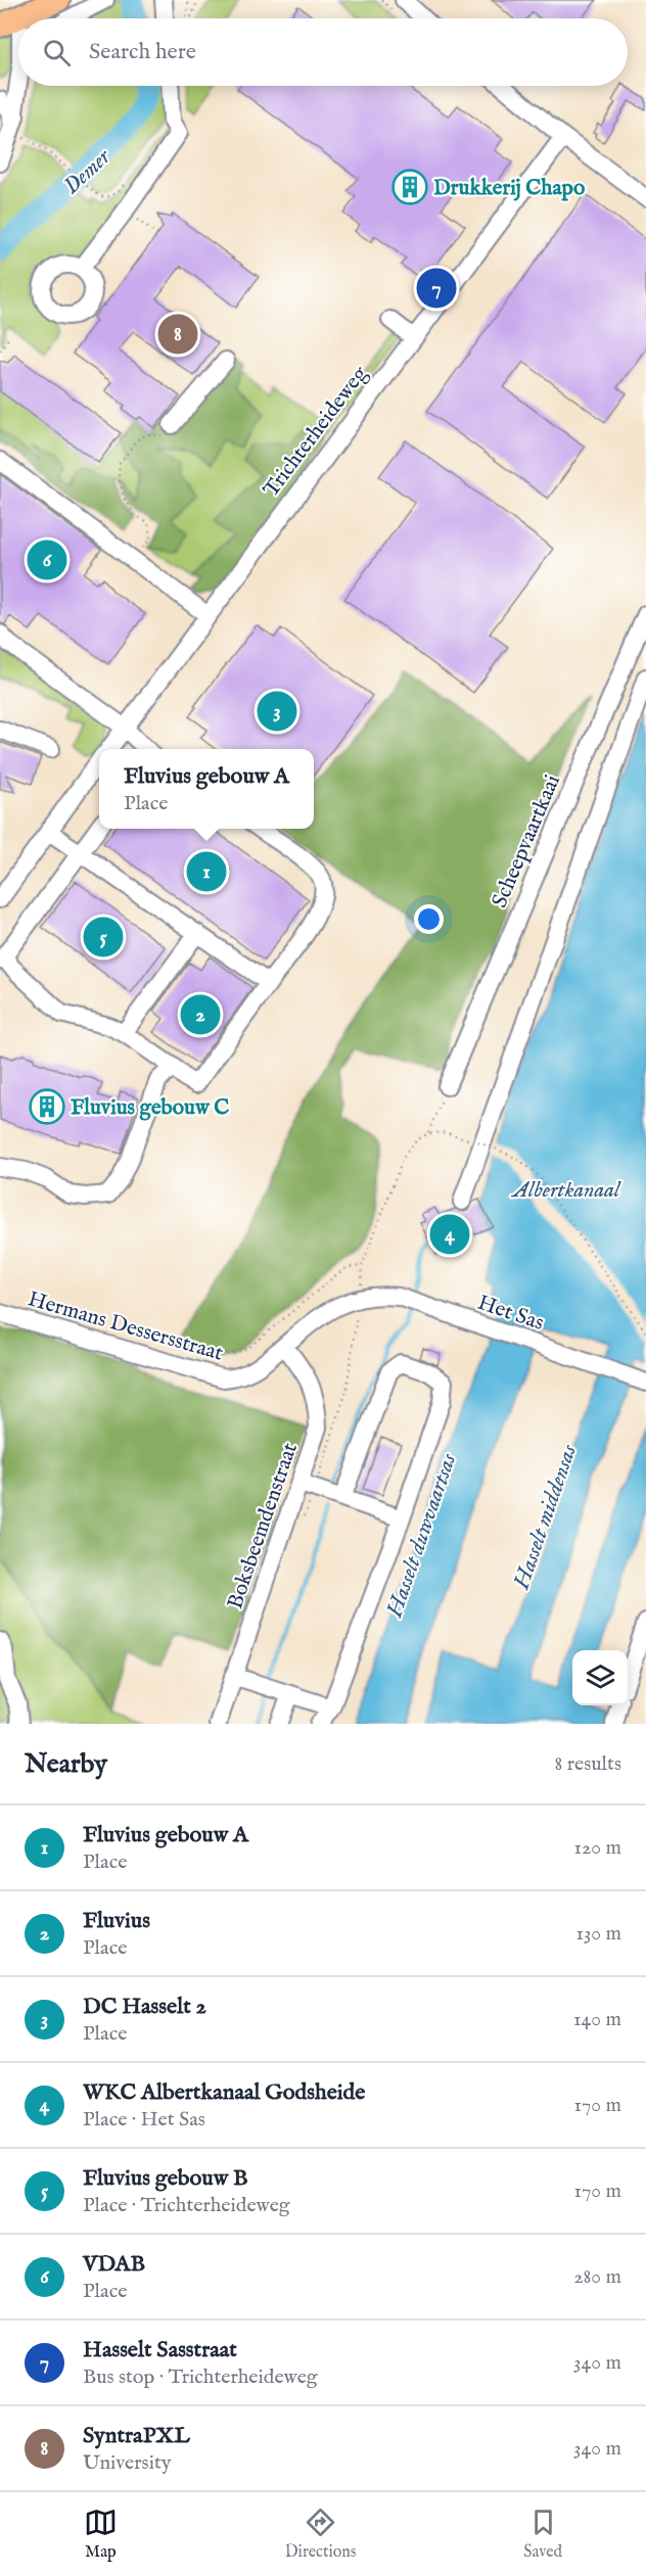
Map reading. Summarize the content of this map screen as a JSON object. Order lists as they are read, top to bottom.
{
  "streets": {
    "street": [
      "Trichterheideweg",
      "Scheepvaartkaai",
      "Het Sas",
      "Hermans Dessersstraat",
      "Boksbeemdenstraat"
    ]
  },
  "crossings": [
    ["Het Sas", "Hermans Dessersstraat"],
    ["Hermans Dessersstraat", "Boksbeemdenstraat"]
  ],
  "water": [
    "Demer",
    "Albertkanaal",
    "Hasselt middensas",
    "Hasselt duwvaartsas"
  ],
  "places": {
    "building": ["Drukkerij Chapo", "Fluvius gebouw C"]
  },
  "page": {
    "search": "Search here",
    "pins": [
      "7",
      "8",
      "6",
      "3",
      "1",
      "5",
      "2",
      "4"
    ],
    "popup": ["Fluvius gebouw A", "Place"],
    "heading": ["Nearby", "8 results"],
    "list": [
      {
        "mark": "1",
        "name": "Fluvius gebouw A",
        "note": "Place",
        "value": "120 m"
      },
      {
        "mark": "2",
        "name": "Fluvius",
        "note": "Place",
        "value": "130 m"
      },
      {
        "mark": "3",
        "name": "DC Hasselt 2",
        "note": "Place",
        "value": "140 m"
      },
      {
        "mark": "4",
        "name": "WKC Albertkanaal Godsheide",
        "note": "Place · Het Sas",
        "value": "170 m"
      },
      {
        "mark": "5",
        "name": "Fluvius gebouw B",
        "note": "Place · Trichterheideweg",
        "value": "170 m"
      },
      {
        "mark": "6",
        "name": "VDAB",
        "note": "Place",
        "value": "280 m"
      },
      {
        "mark": "7",
        "name": "Hasselt Sasstraat",
        "note": "Bus stop · Trichterheideweg",
        "value": "340 m"
      },
      {
        "mark": "8",
        "name": "SyntraPXL",
        "note": "University",
        "value": "340 m"
      }
    ],
    "nav": ["Map", "Directions", "Saved"]
  }
}
